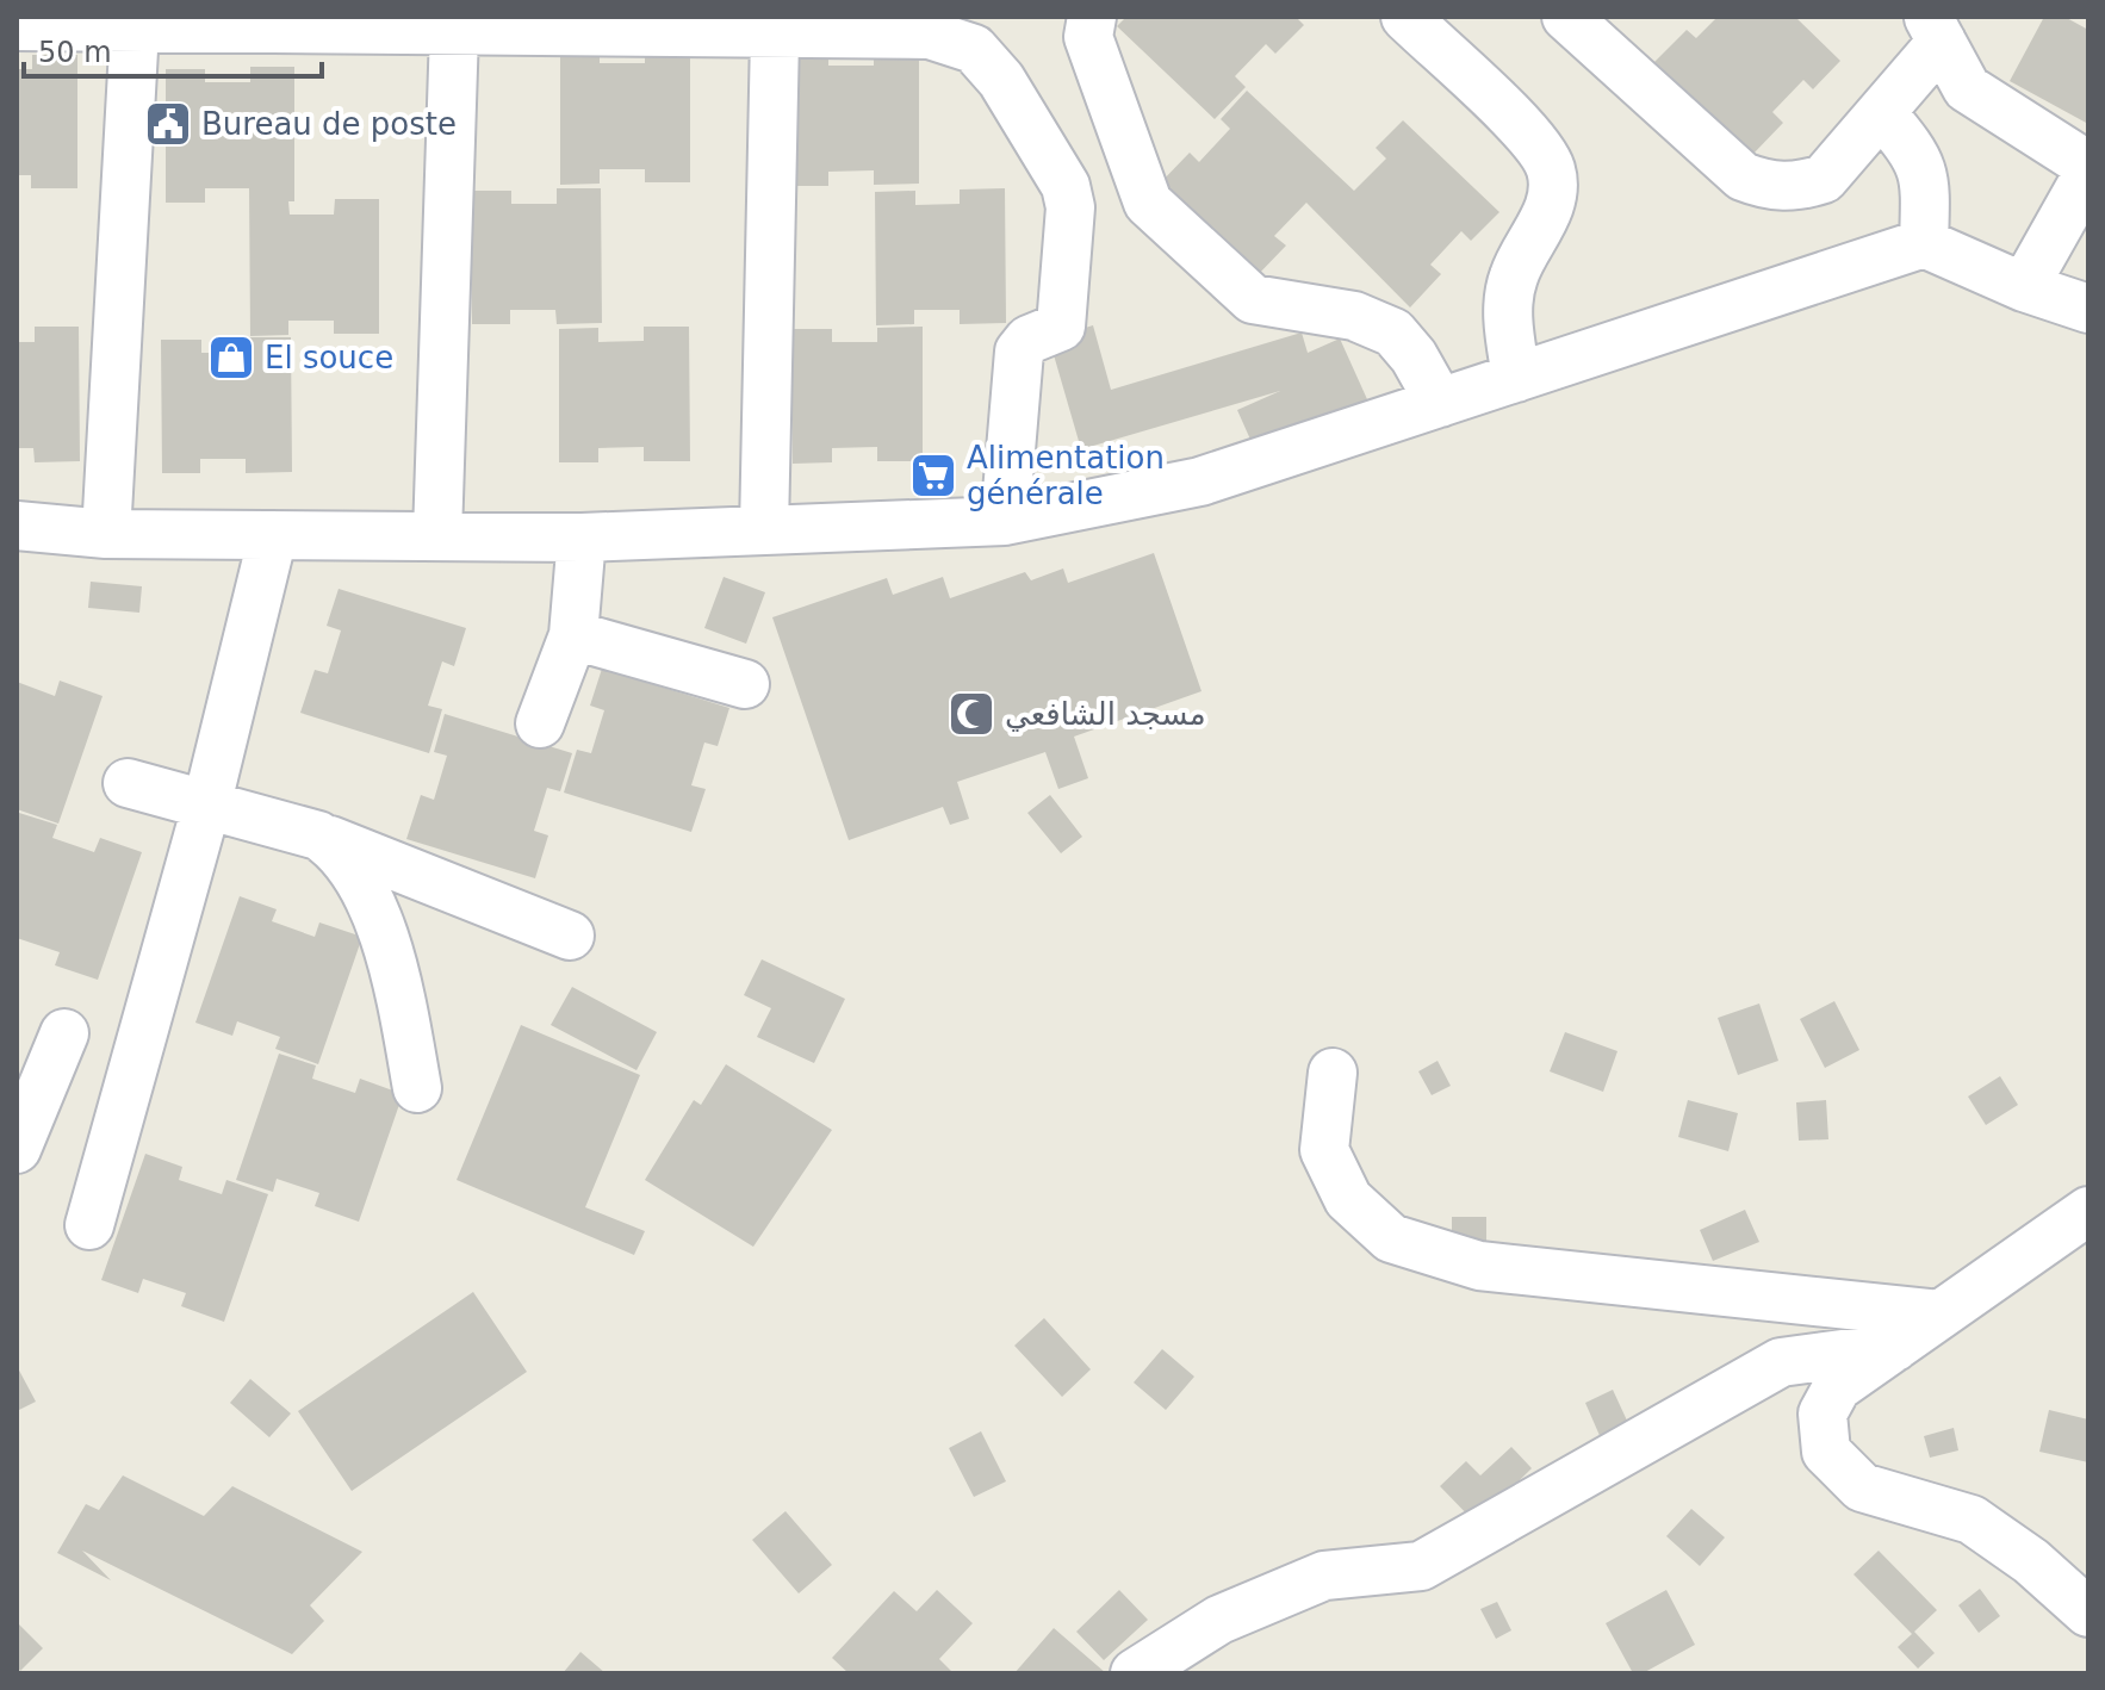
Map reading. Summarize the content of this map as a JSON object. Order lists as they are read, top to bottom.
{
  "places": {
    "public building": ["Bureau de poste"],
    "shop": ["El souce"],
    "supermarket": ["Alimentation générale"],
    "mosque": ["مسجد الشافعي"]
  },
  "scale_bar": "50 m"
}
